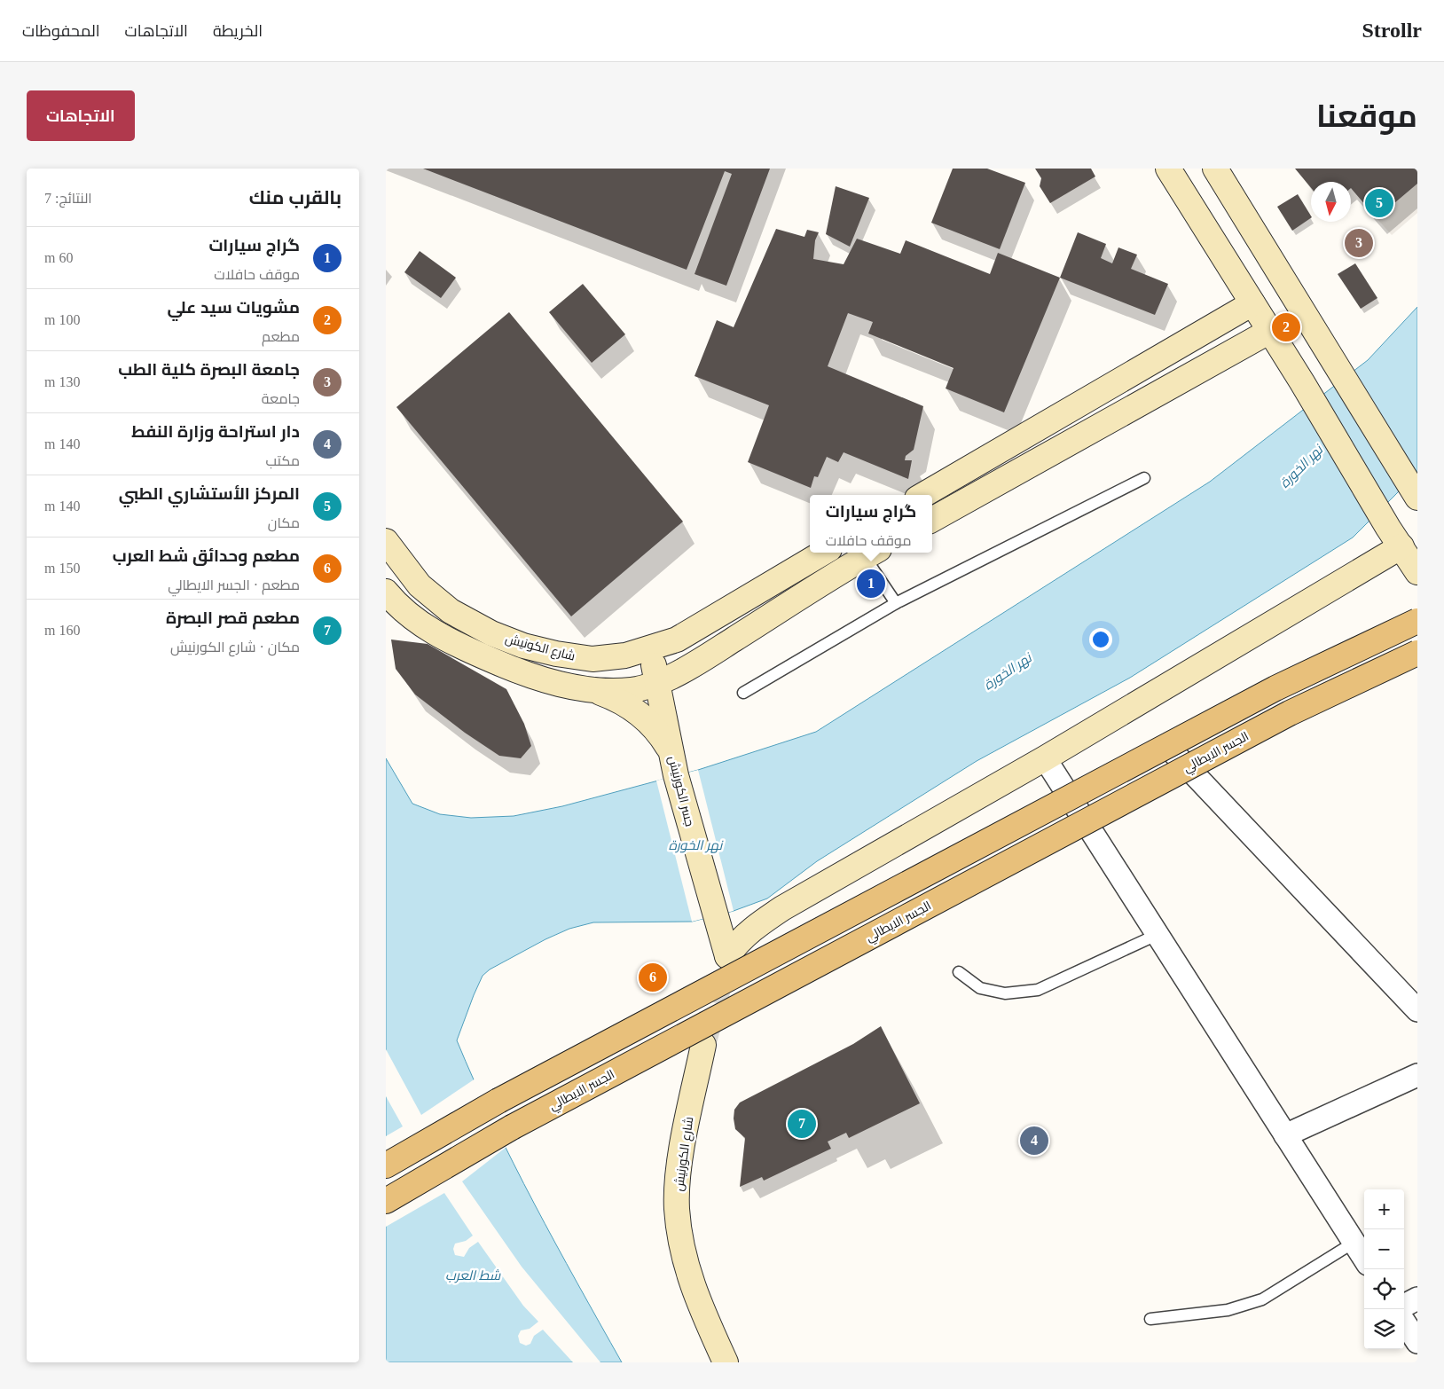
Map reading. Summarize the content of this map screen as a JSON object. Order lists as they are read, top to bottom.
{
  "streets": {
    "main road": ["الجسر الايطالي"],
    "street": ["شارع الكونيش", "جسر الكورنيش", "شارع الكورنيش"]
  },
  "crossings": [
    ["شارع الكونيش", "جسر الكورنيش"]
  ],
  "water": ["نهر الخورة", "شط العرب"],
  "north": "bottom",
  "page": {
    "header": "Strollr",
    "nav": ["الخريطة", "الاتجاهات", "المحفوظات"],
    "title": "موقعنا",
    "buttons": "الاتجاهات",
    "heading": ["بالقرب منك", "النتائج: 7"],
    "pins": [
      "5",
      "3",
      "2",
      "1",
      "6",
      "7",
      "4"
    ],
    "list": [
      {
        "mark": "1",
        "name": "گراج سيارات",
        "note": "موقف حافلات",
        "value": "60 m"
      },
      {
        "mark": "2",
        "name": "مشويات سيد علي",
        "note": "مطعم",
        "value": "100 m"
      },
      {
        "mark": "3",
        "name": "جامعة البصرة كلية الطب",
        "note": "جامعة",
        "value": "130 m"
      },
      {
        "mark": "4",
        "name": "دار استراحة وزارة النفط",
        "note": "مكتب",
        "value": "140 m"
      },
      {
        "mark": "5",
        "name": "المركز الأستشاري الطبي",
        "note": "مكان",
        "value": "140 m"
      },
      {
        "mark": "6",
        "name": "مطعم وحدائق شط العرب",
        "note": "مطعم · الجسر الايطالي",
        "value": "150 m"
      },
      {
        "mark": "7",
        "name": "مطعم قصر البصرة",
        "note": "مكان · شارع الكورنيش",
        "value": "160 m"
      }
    ],
    "popup": ["گراج سيارات", "موقف حافلات"],
    "map_buttons": ["+", "−"]
  }
}
